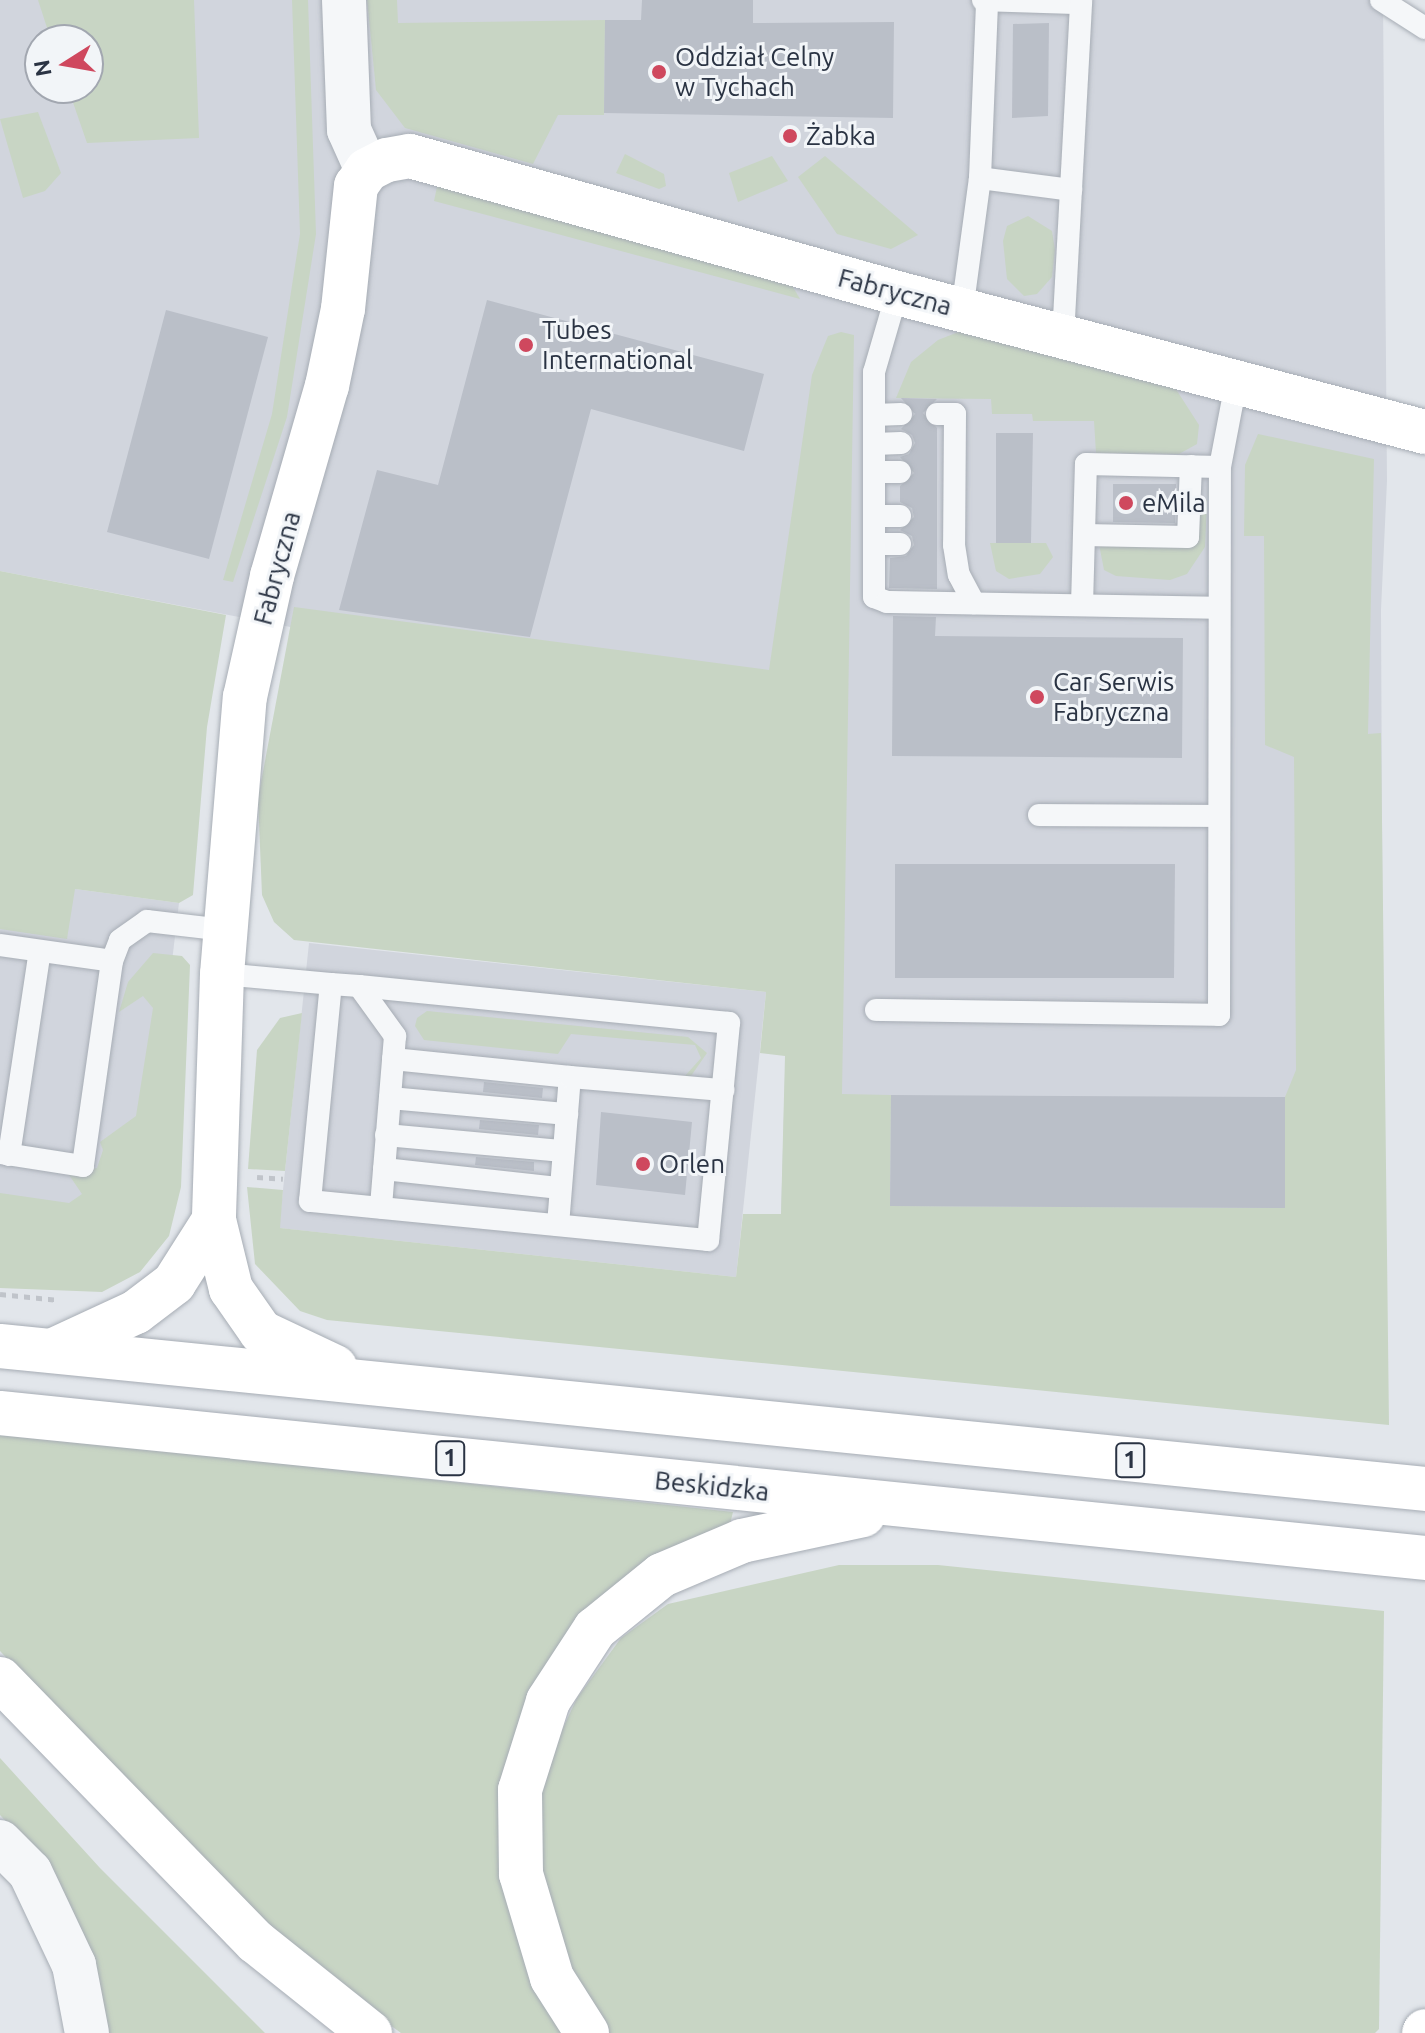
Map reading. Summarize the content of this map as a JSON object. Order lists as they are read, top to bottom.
{
  "streets": {
    "main road": ["Fabryczna", "1", "Beskidzka"]
  },
  "places": [
    "Oddział Celny w Tychach",
    "Żabka",
    "Tubes International",
    "eMila",
    "Car Serwis Fabryczna",
    "Orlen"
  ],
  "north": "left"
}
